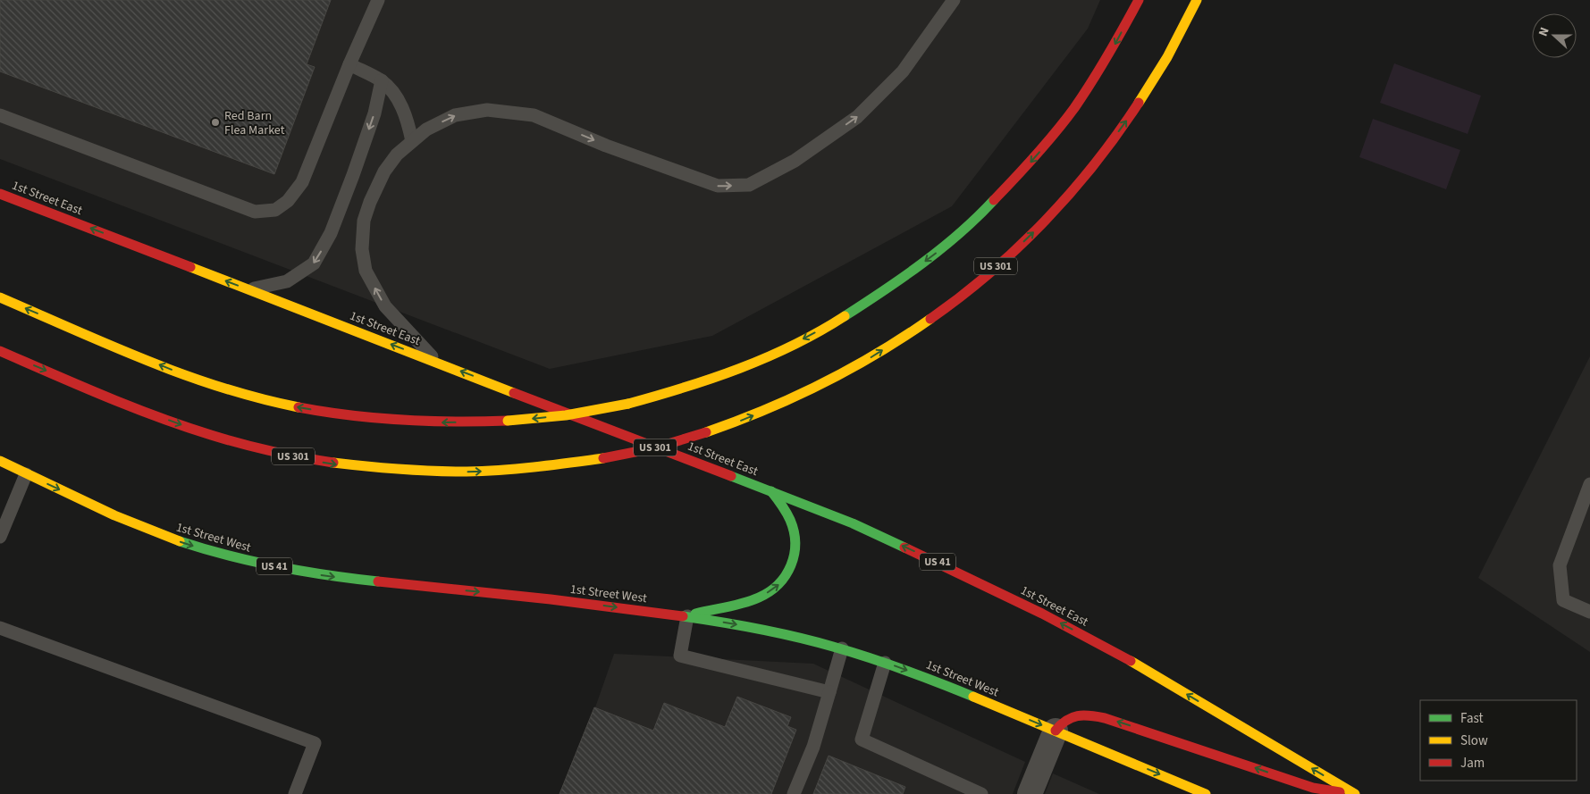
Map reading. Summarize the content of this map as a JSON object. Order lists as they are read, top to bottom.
{
  "streets": {
    "main road": [
      "1st Street East",
      "US 301",
      "1st Street West",
      "US 41"
    ]
  },
  "one_way": ["1st Street East", "1st Street West"],
  "places": ["Red Barn Flea Market"],
  "legend": ["Fast", "Slow", "Jam"],
  "north": "left"
}
